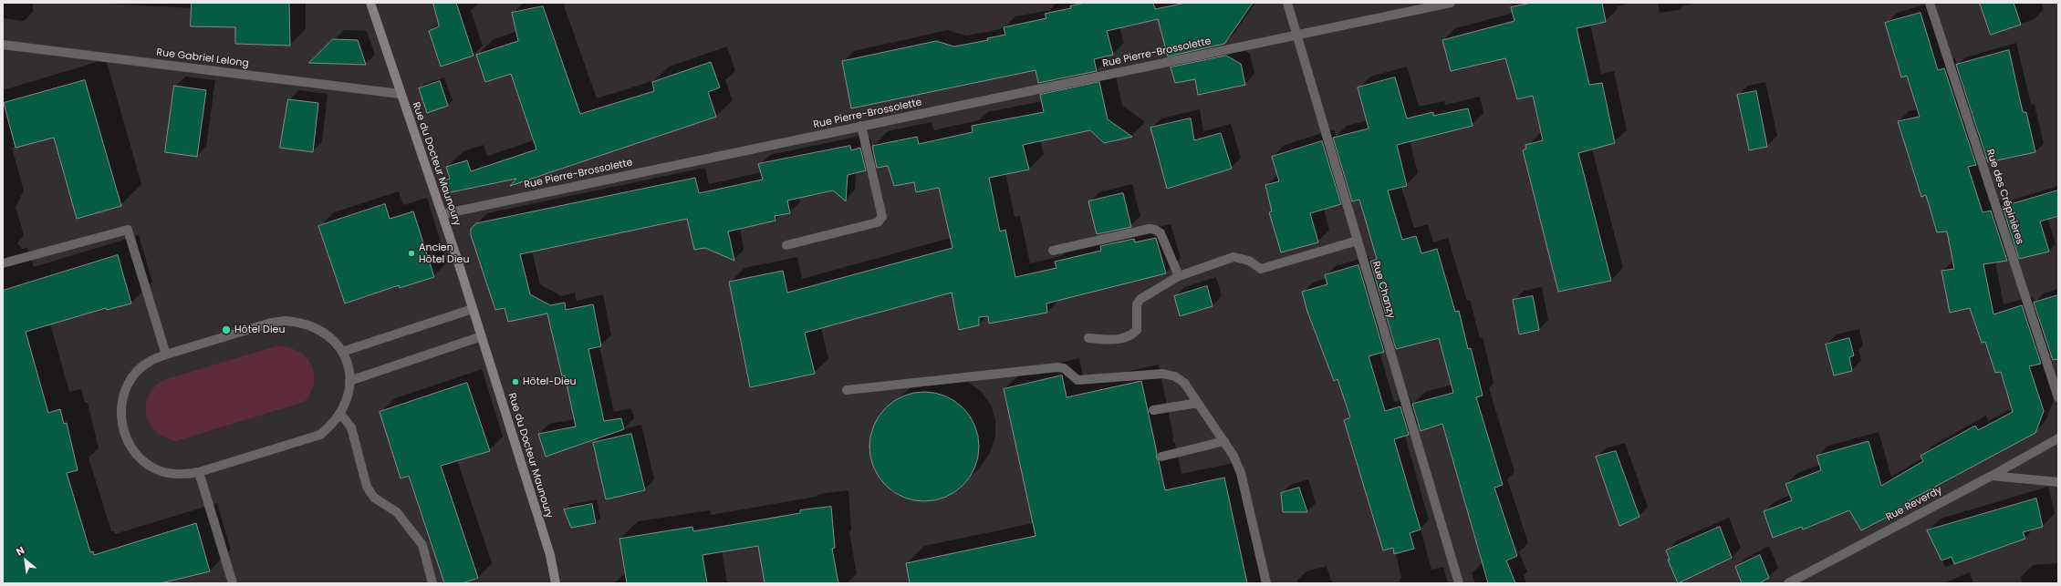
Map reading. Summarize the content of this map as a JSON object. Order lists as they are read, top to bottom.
{
  "streets": {
    "main road": ["Rue du Docteur Maunoury"],
    "street": [
      "Rue Pierre-Brossolette",
      "Rue Gabriel Lelong",
      "Rue des Crépinières",
      "Rue Chanzy",
      "Rue Reverdy"
    ]
  },
  "crossings": [
    ["Rue Pierre-Brossolette", "Rue du Docteur Maunoury"],
    ["Rue Pierre-Brossolette", "Rue Chanzy"],
    ["Rue Gabriel Lelong", "Rue du Docteur Maunoury"]
  ],
  "places": ["Ancien Hôtel Dieu", "Hôtel Dieu", "Hôtel-Dieu"],
  "north": "top left"
}
